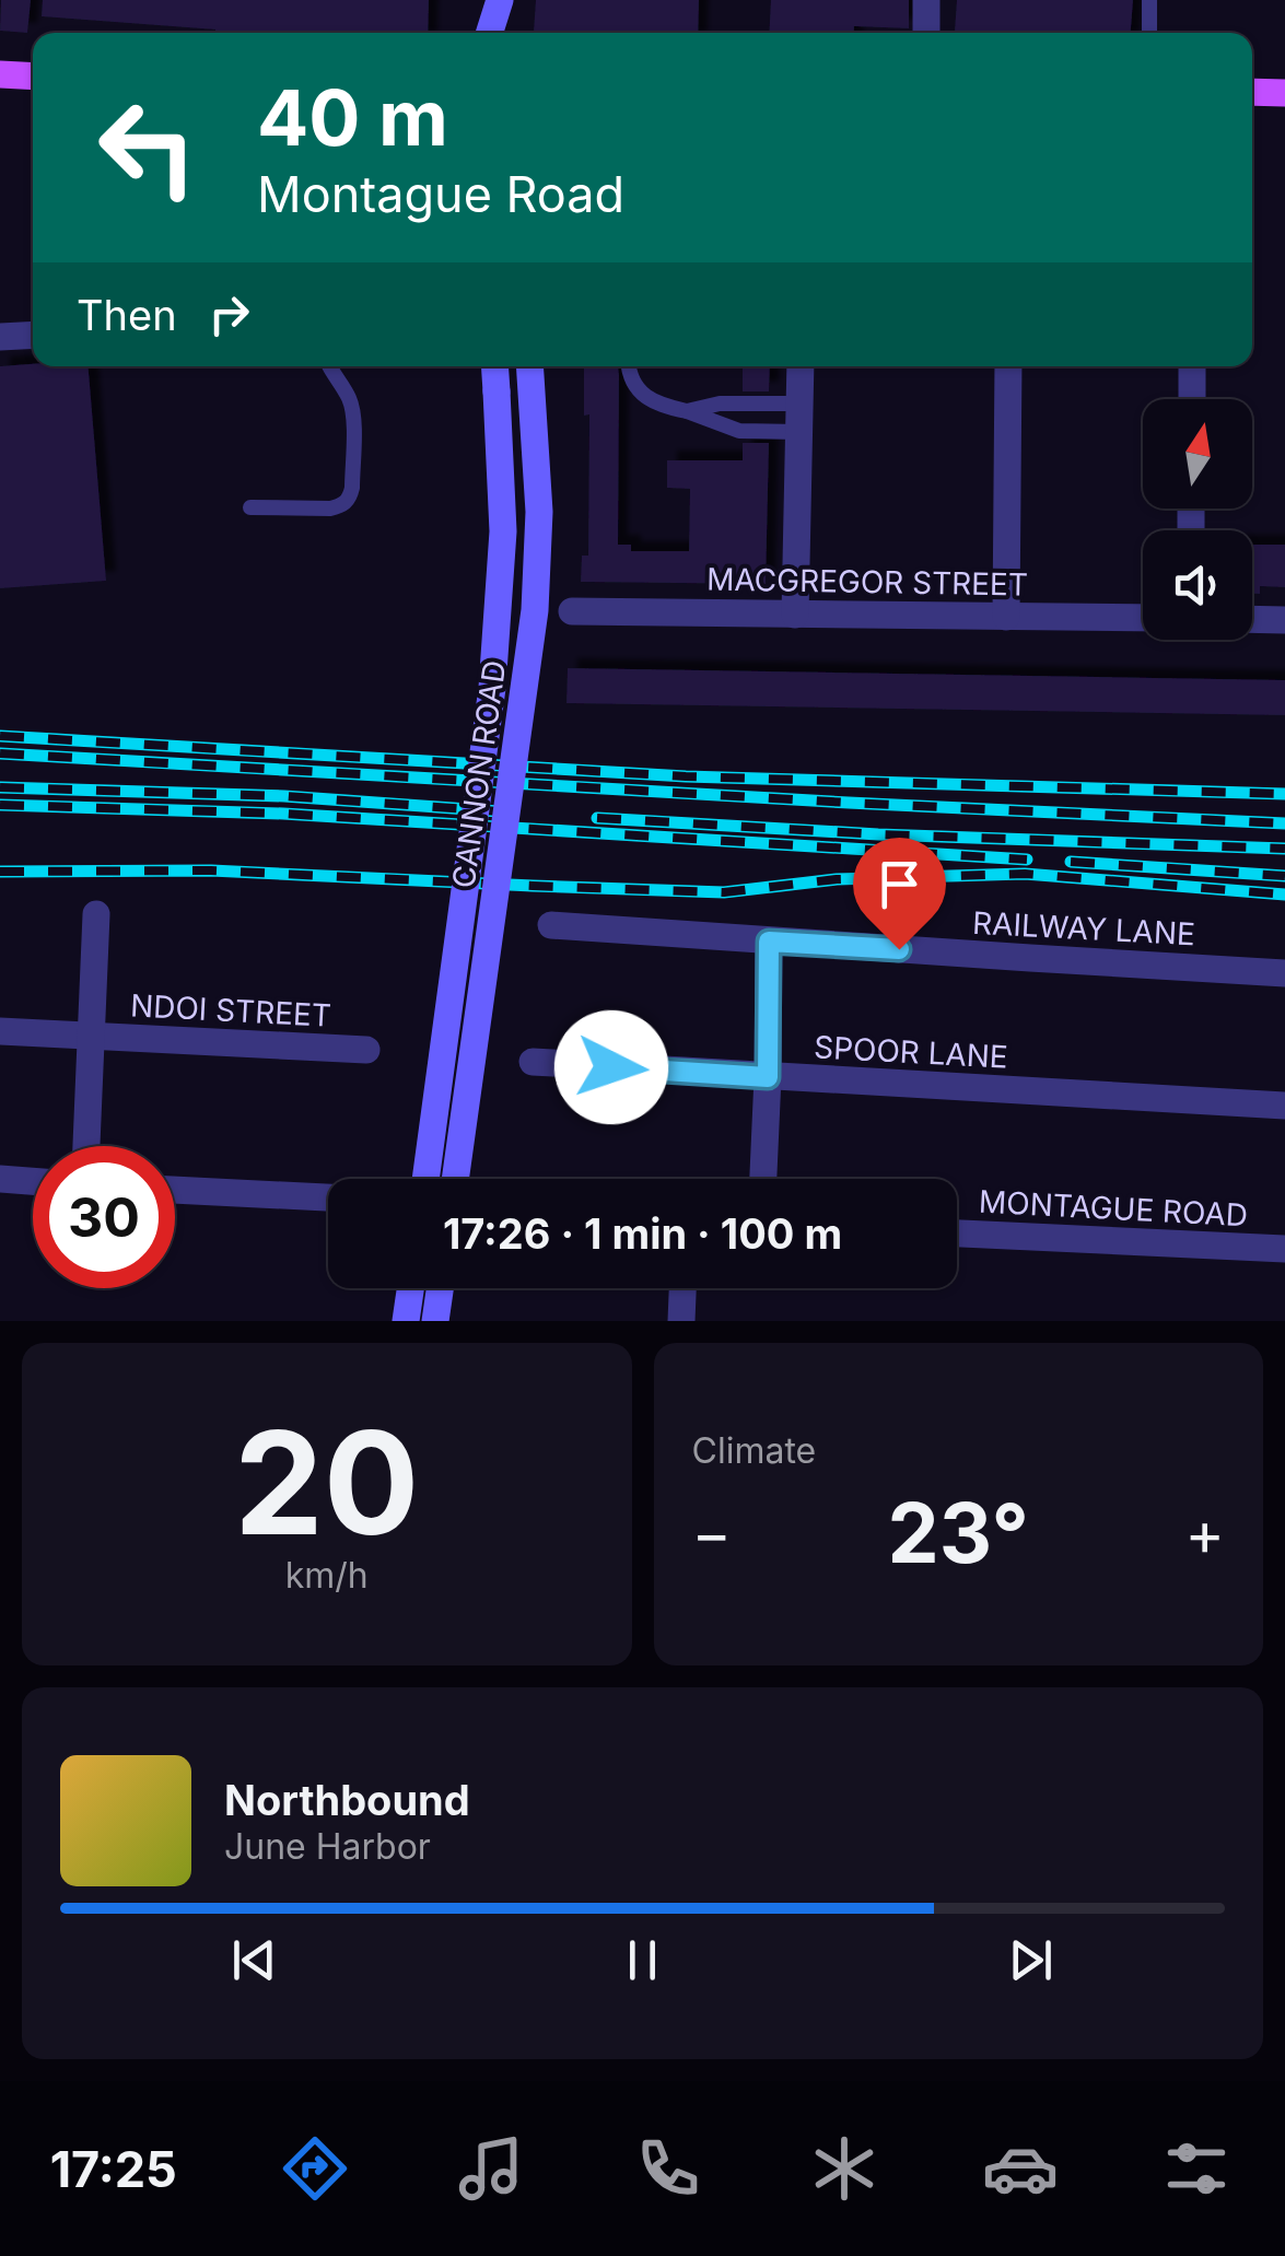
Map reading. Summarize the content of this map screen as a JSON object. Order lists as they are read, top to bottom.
{
  "streets": {
    "main road": ["CANNON ROAD"],
    "street": [
      "MACGREGOR STREET",
      "RAILWAY LANE",
      "NDOI STREET",
      "SPOOR LANE",
      "MONTAGUE ROAD"
    ]
  },
  "north": "top",
  "page": {
    "turn": ["40 m", "Montague Road"],
    "then": "Then",
    "limit": "30",
    "trip": "17:26 · 1 min · 100 m",
    "tile": [
      ["20", "km/h"],
      "Climate"
    ],
    "heat": ["−", "23°", "+"],
    "song": ["Northbound", "June Harbor"],
    "tabs": "17:25"
  }
}
